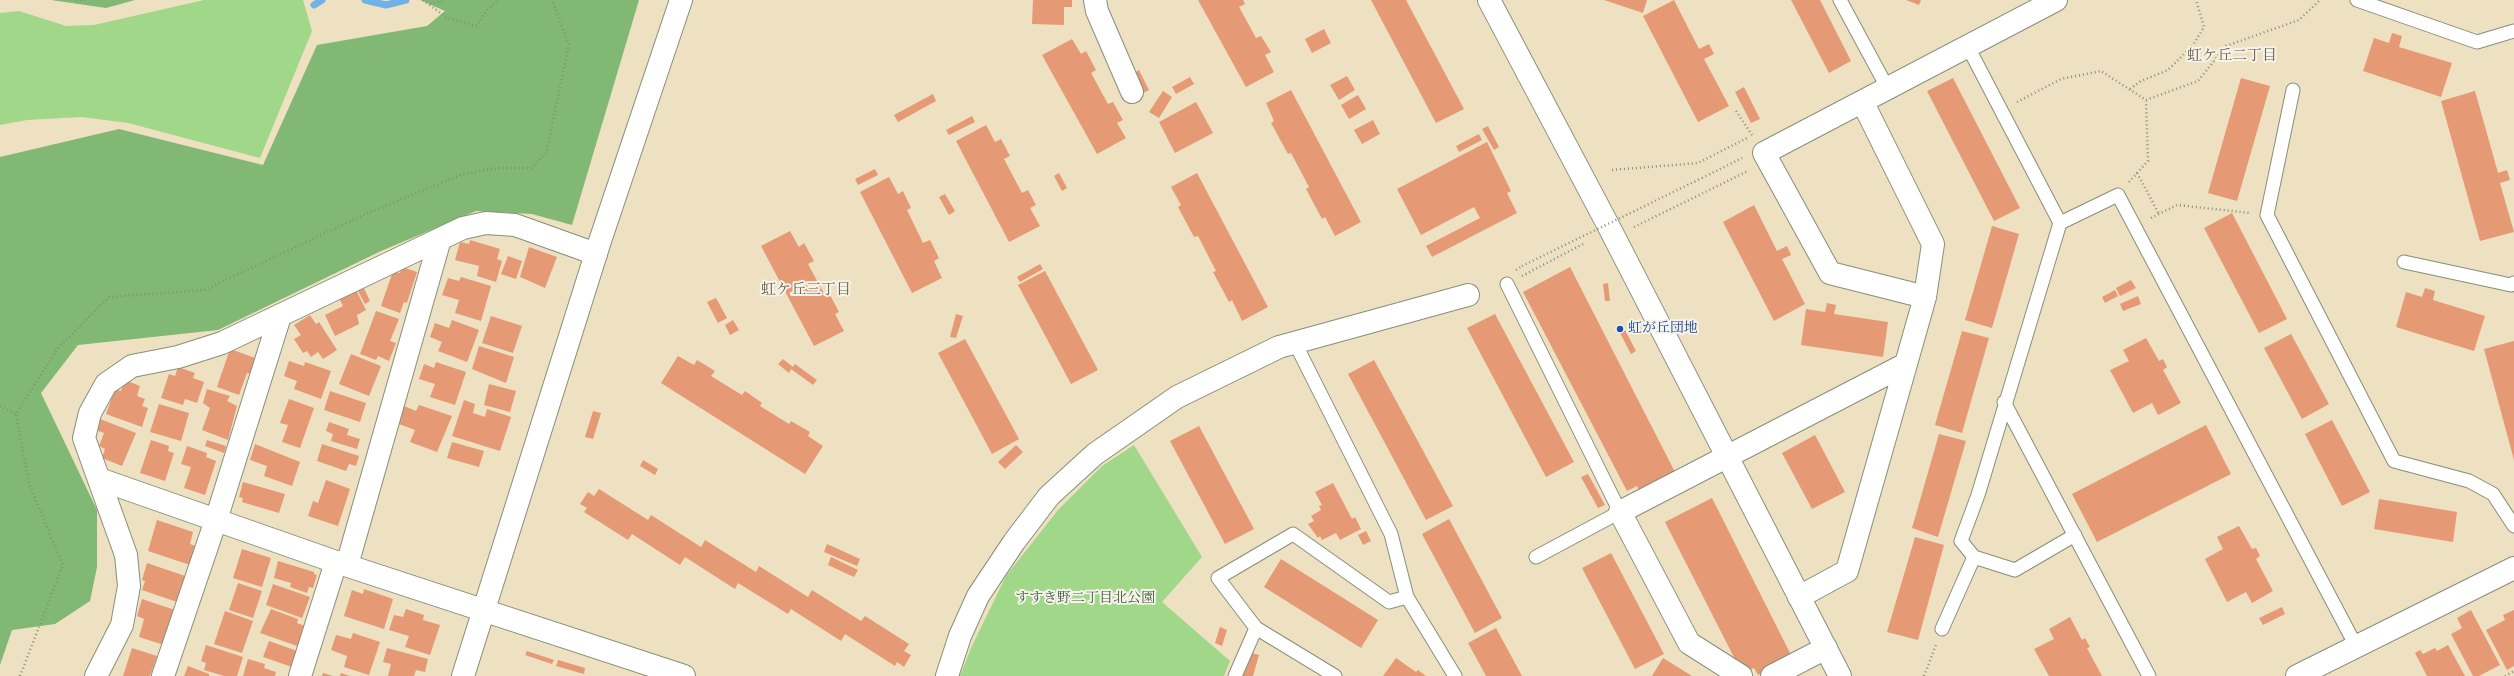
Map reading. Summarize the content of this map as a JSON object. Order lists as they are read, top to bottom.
{
  "districts": ["虹ケ丘二丁目", "虹ケ丘三丁目"],
  "parks": ["すすき野二丁目北公園"],
  "places": ["虹が丘団地"]
}
